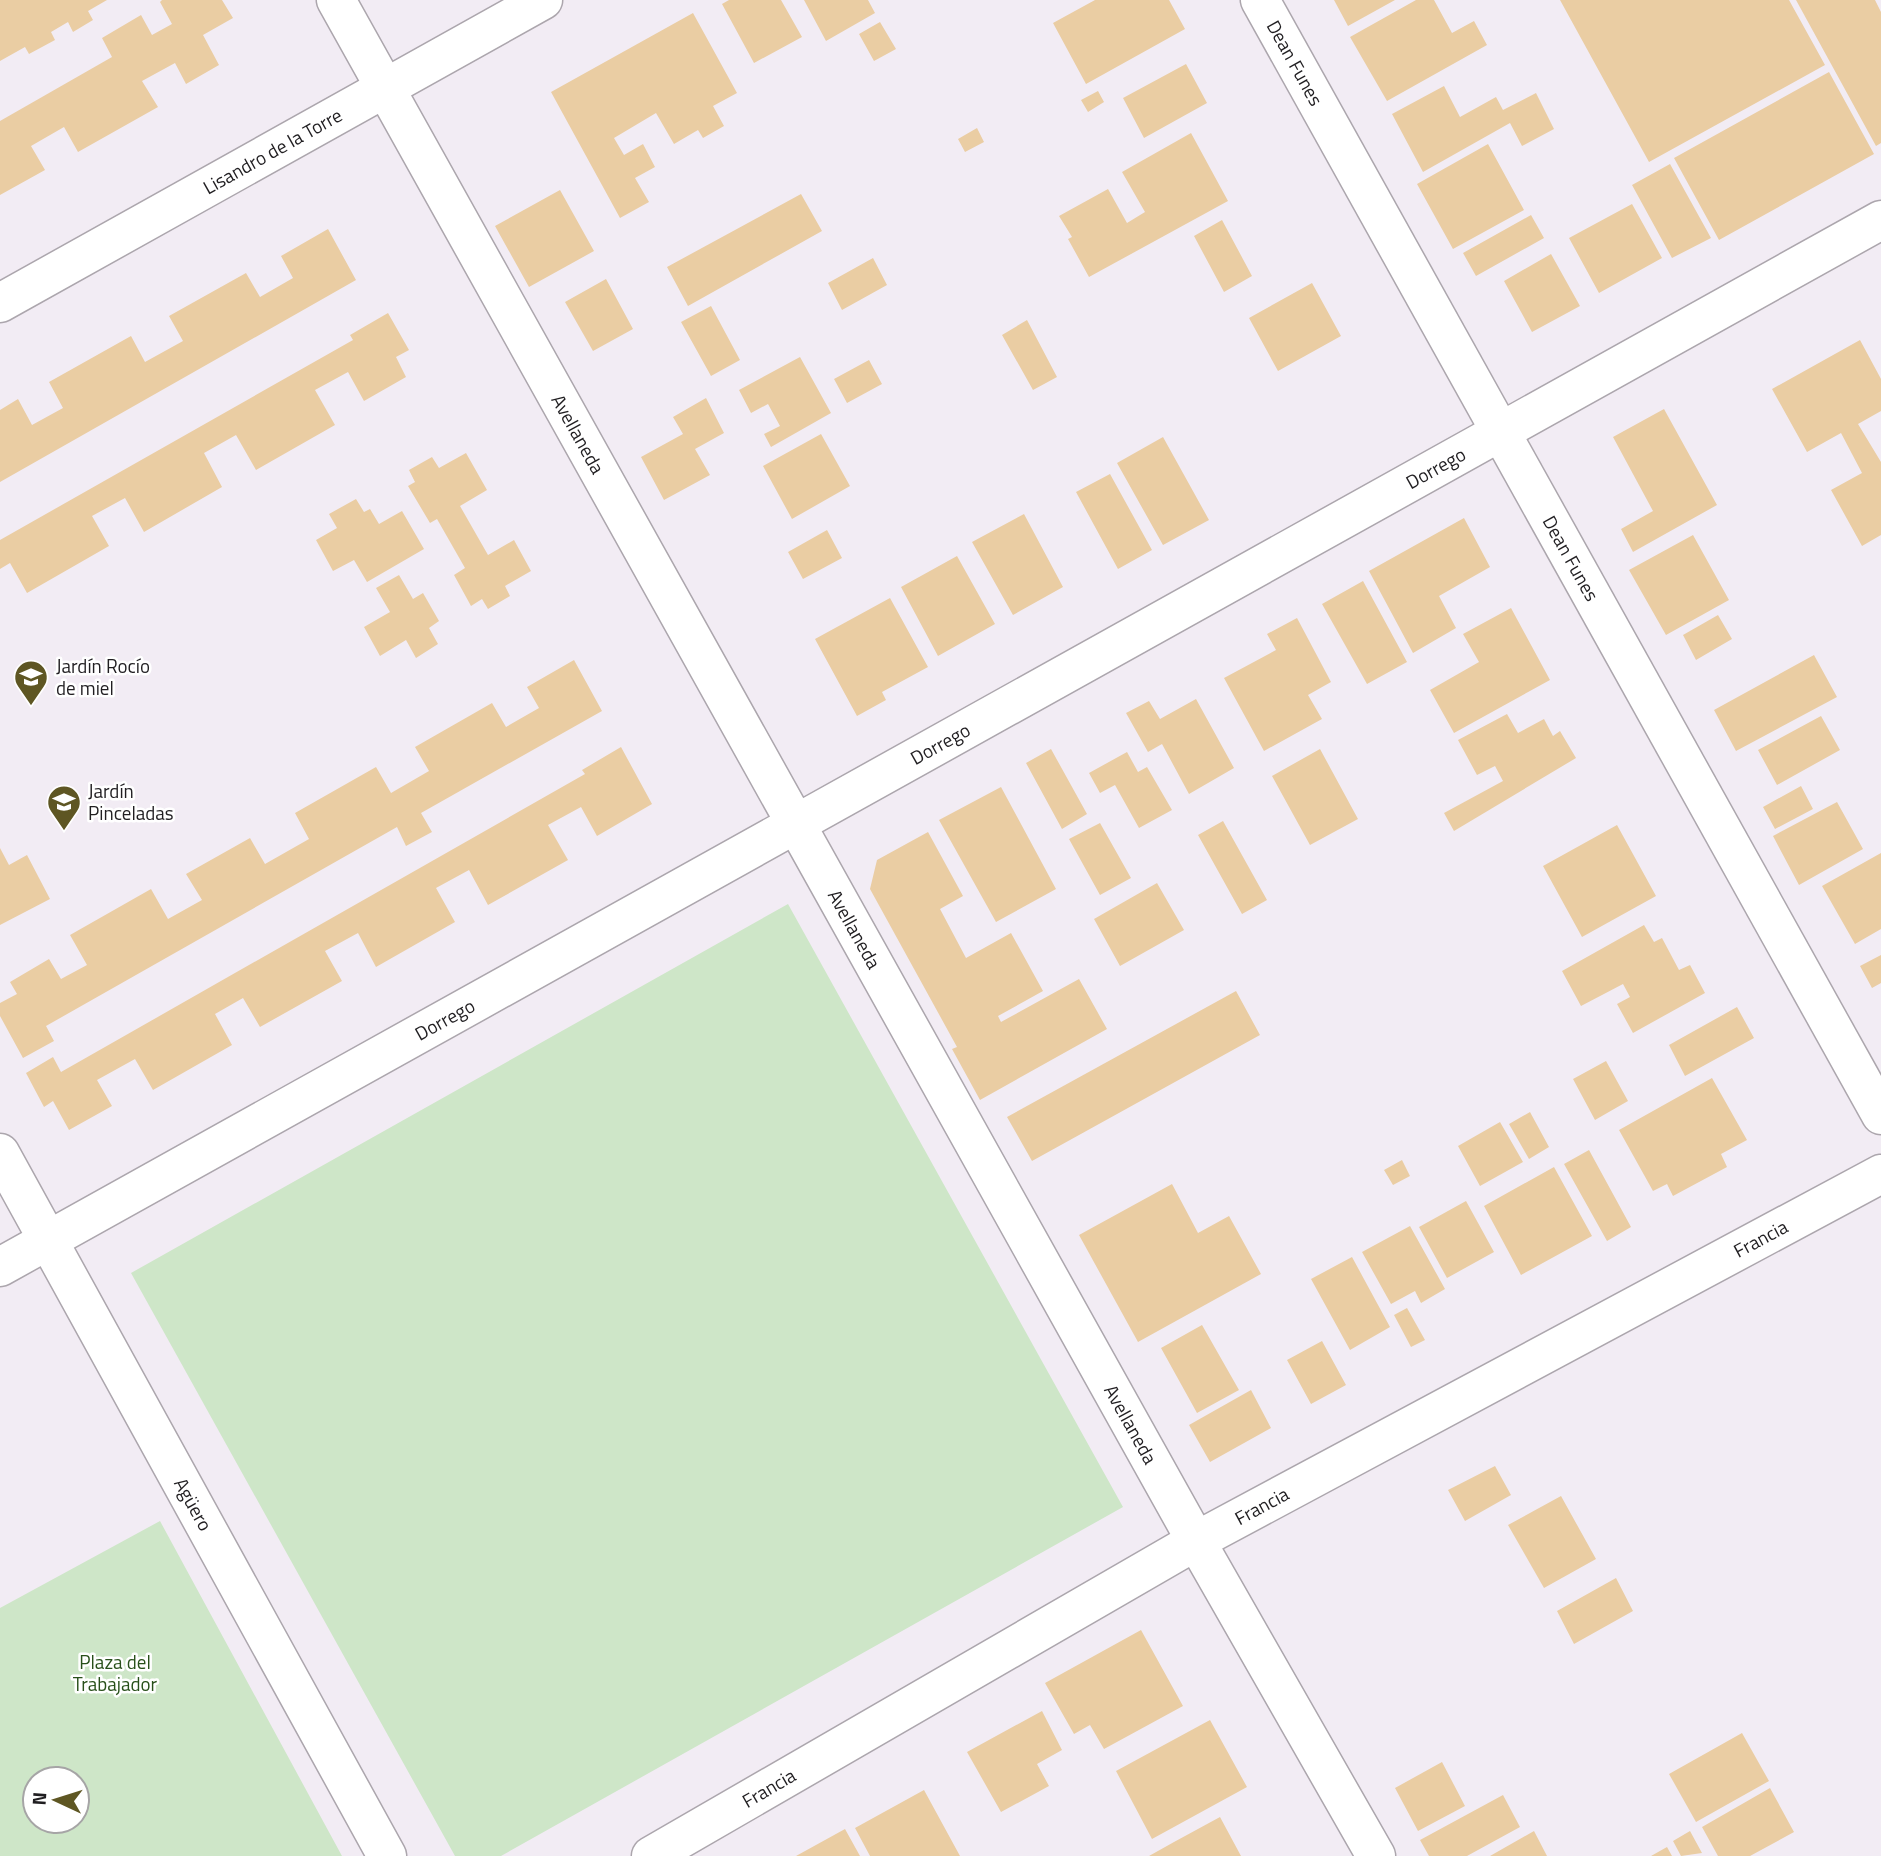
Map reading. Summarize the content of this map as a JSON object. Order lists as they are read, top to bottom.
{
  "streets": {
    "street": [
      "Dean Funes",
      "Lisandro de la Torre",
      "Avellaneda",
      "Dorrego",
      "Francia",
      "Agüero"
    ]
  },
  "crossings": [
    ["Dean Funes", "Dorrego"],
    ["Lisandro de la Torre", "Avellaneda"],
    ["Avellaneda", "Dorrego"],
    ["Avellaneda", "Francia"],
    ["Dorrego", "Agüero"]
  ],
  "parks": ["Plaza del Trabajador"],
  "places": {
    "school or university": ["Jardín Rocío de miel", "Jardín Pinceladas"]
  },
  "north": "left"
}
